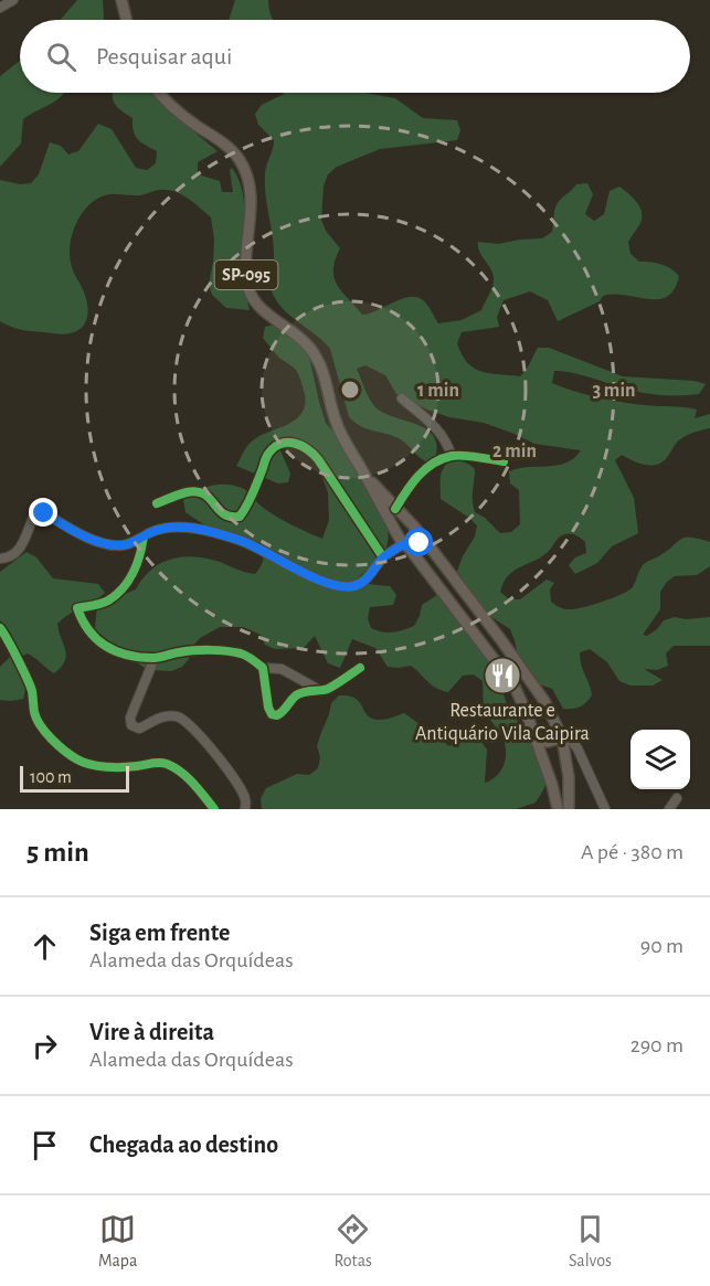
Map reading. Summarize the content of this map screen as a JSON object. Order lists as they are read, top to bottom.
{
  "streets": {
    "main road": ["SP-095"]
  },
  "places": {
    "restaurant": ["Restaurante e Antiquário Vila Caipira"]
  },
  "scale_bar": "100 m",
  "page": {
    "search": "Pesquisar aqui",
    "scale": "100 m",
    "heading": ["5 min", "A pé · 380 m"],
    "list": [
      ["Siga em frente", "Alameda das Orquídeas", "90 m"],
      ["Vire à direita", "Alameda das Orquídeas", "290 m"],
      "Chegada ao destino"
    ],
    "nav": ["Mapa", "Rotas", "Salvos"]
  },
  "rings": ["1 min", "3 min", "2 min"]
}
